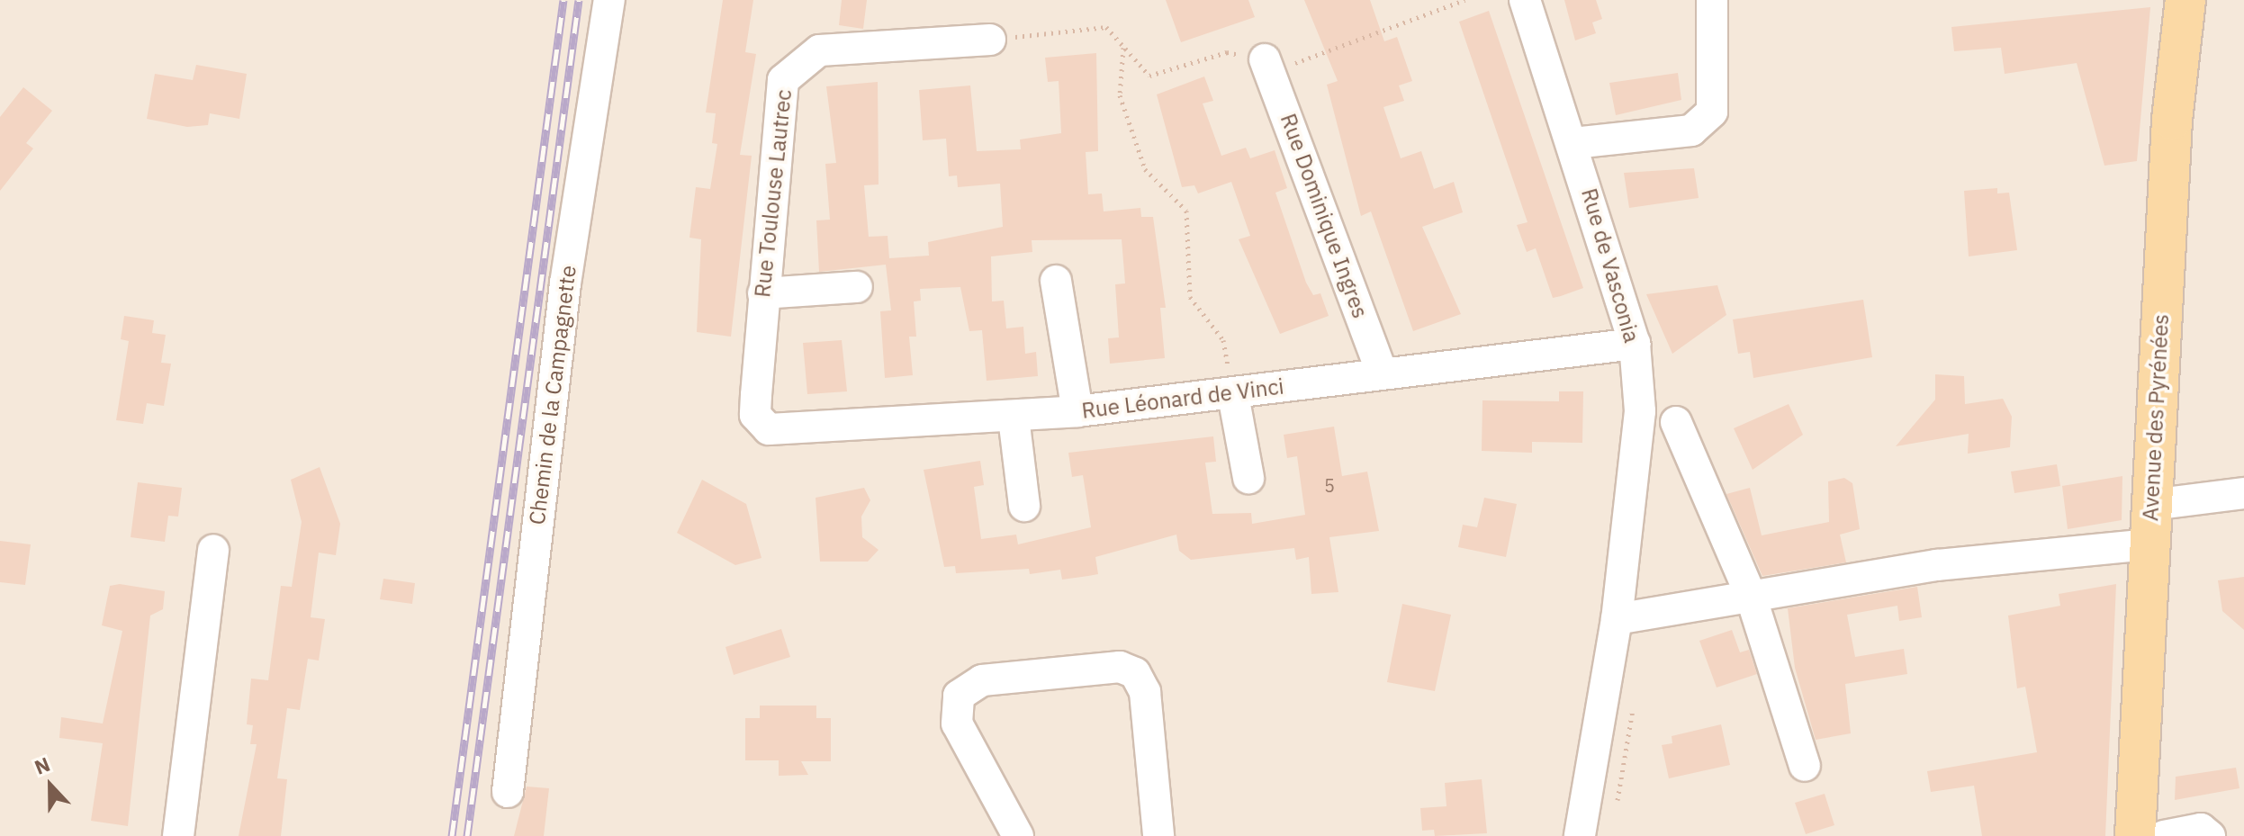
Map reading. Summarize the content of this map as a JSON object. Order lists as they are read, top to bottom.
{
  "streets": {
    "main road": ["Avenue des Pyrénées"],
    "street": [
      "Rue Toulouse Lautrec",
      "Rue Dominique Ingres",
      "Rue de Vasconia",
      "Chemin de la Campagnette",
      "Rue Léonard de Vinci"
    ]
  },
  "crossings": [
    ["Rue Toulouse Lautrec", "Rue Léonard de Vinci"],
    ["Rue Dominique Ingres", "Rue Léonard de Vinci"],
    ["Rue de Vasconia", "Rue Léonard de Vinci"]
  ],
  "house_numbers": ["5"],
  "north": "top"
}
